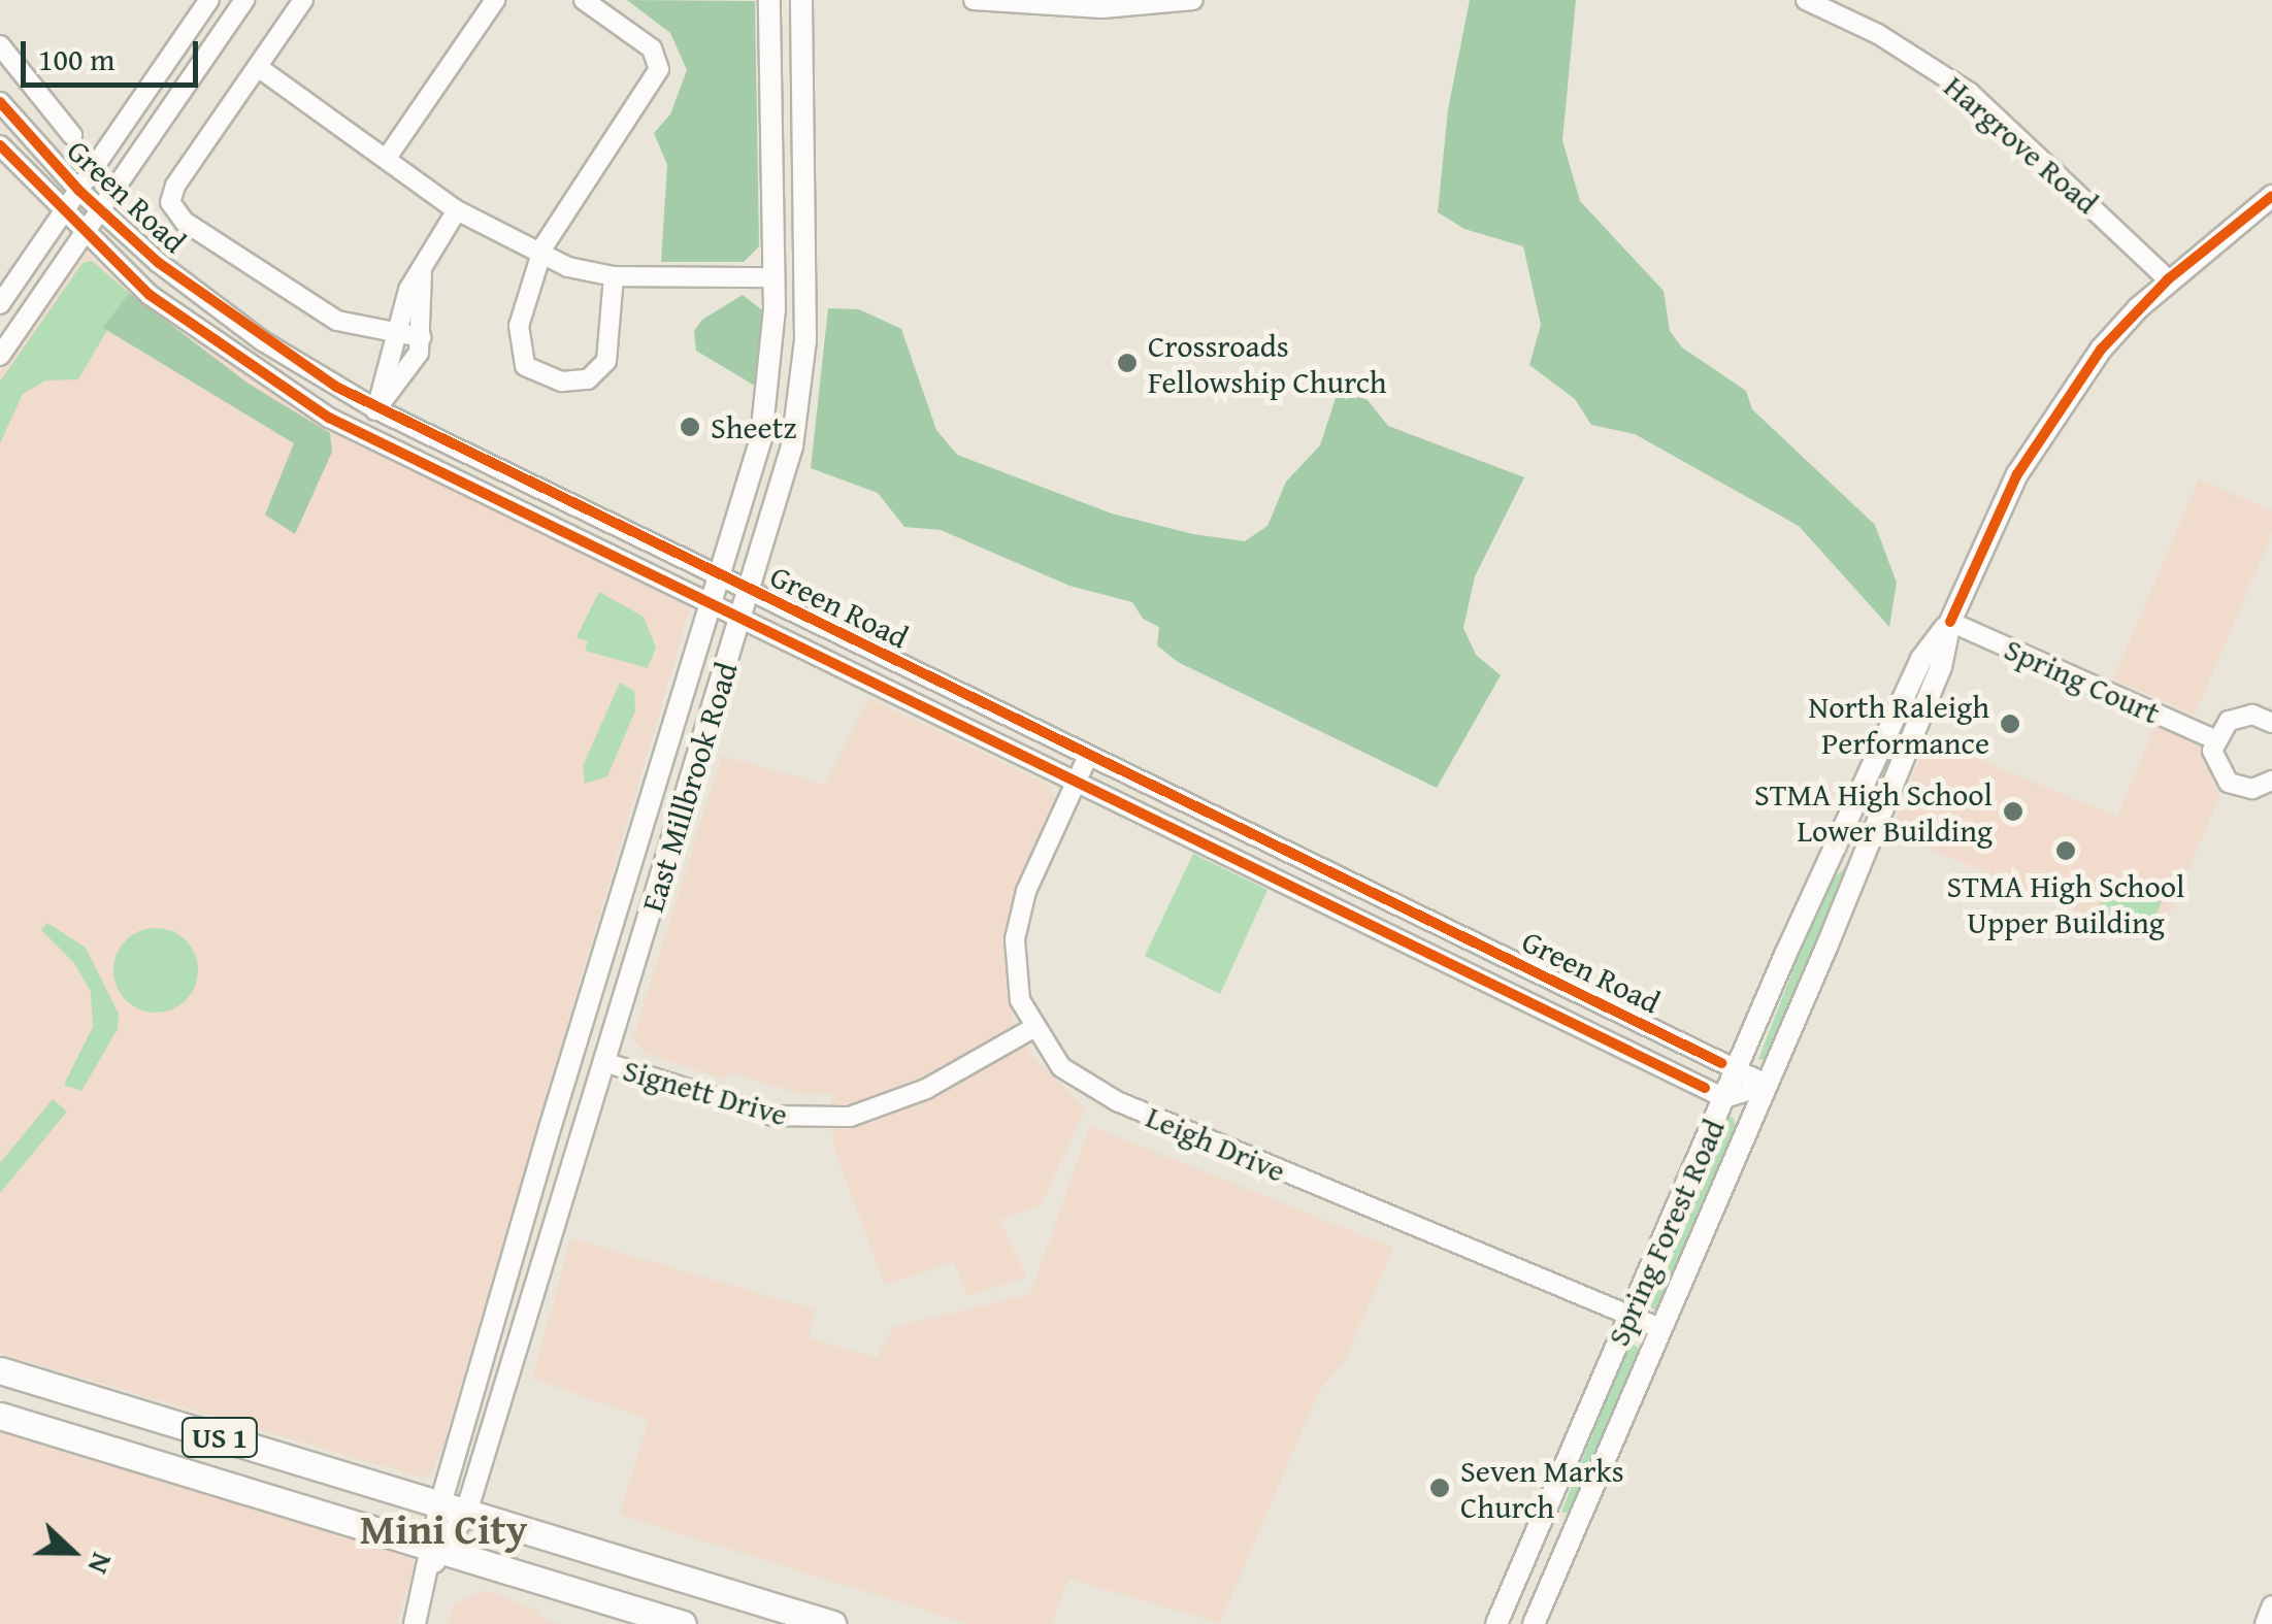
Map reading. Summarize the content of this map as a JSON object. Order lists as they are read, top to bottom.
{
  "streets": {
    "highway": ["US 1"],
    "main road": ["East Millbrook Road", "Spring Forest Road"],
    "street": [
      "Hargrove Road",
      "Green Road",
      "Spring Court",
      "Signett Drive",
      "Leigh Drive"
    ]
  },
  "crossings": [
    ["Hargrove Road", "Spring Forest Road"],
    ["Green Road", "East Millbrook Road"],
    ["Green Road", "Leigh Drive"],
    ["Green Road", "Spring Forest Road"],
    ["Spring Court", "Spring Forest Road"],
    ["East Millbrook Road", "Signett Drive"],
    ["East Millbrook Road", "US 1"],
    ["Signett Drive", "Leigh Drive"],
    ["Leigh Drive", "Spring Forest Road"]
  ],
  "districts": ["Mini City"],
  "places": [
    "Crossroads Fellowship Church",
    "Sheetz",
    "North Raleigh Performance",
    "STMA High School Lower Building",
    "STMA High School Upper Building",
    "Seven Marks Church"
  ],
  "scale_bar": "100 m",
  "north": "right"
}
